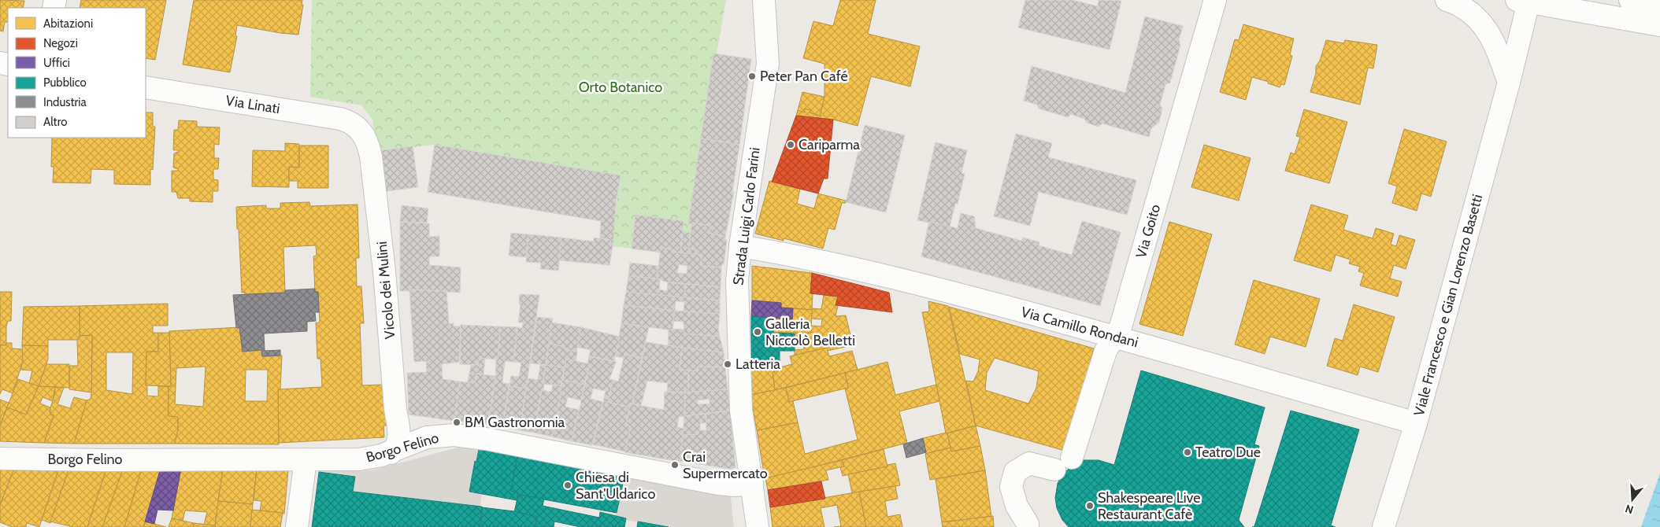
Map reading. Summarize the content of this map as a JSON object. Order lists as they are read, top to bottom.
{
  "streets": {
    "street": [
      "Via Linati",
      "Strada Luigi Carlo Farini",
      "Via Goito",
      "Vicolo dei Mulini",
      "Viale Francesco e Gian Lorenzo Basetti",
      "Via Camillo Rondani",
      "Borgo Felino"
    ]
  },
  "crossings": [
    ["Via Linati", "Vicolo dei Mulini"],
    ["Strada Luigi Carlo Farini", "Via Camillo Rondani"],
    ["Strada Luigi Carlo Farini", "Borgo Felino"],
    ["Via Goito", "Via Camillo Rondani"],
    ["Vicolo dei Mulini", "Borgo Felino"],
    ["Viale Francesco e Gian Lorenzo Basetti", "Via Camillo Rondani"]
  ],
  "parks": ["Orto Botanico"],
  "places": [
    "Peter Pan Café",
    "Cariparma",
    "Galleria Niccolò Belletti",
    "Latteria",
    "BM Gastronomia",
    "Teatro Due",
    "Crai Supermercato",
    "Chiesa di Sant'Uldarico",
    "Shakespeare Live Restaurant Cafè"
  ],
  "legend": [
    "Abitazioni",
    "Negozi",
    "Uffici",
    "Pubblico",
    "Industria",
    "Altro"
  ],
  "north": "bottom"
}
